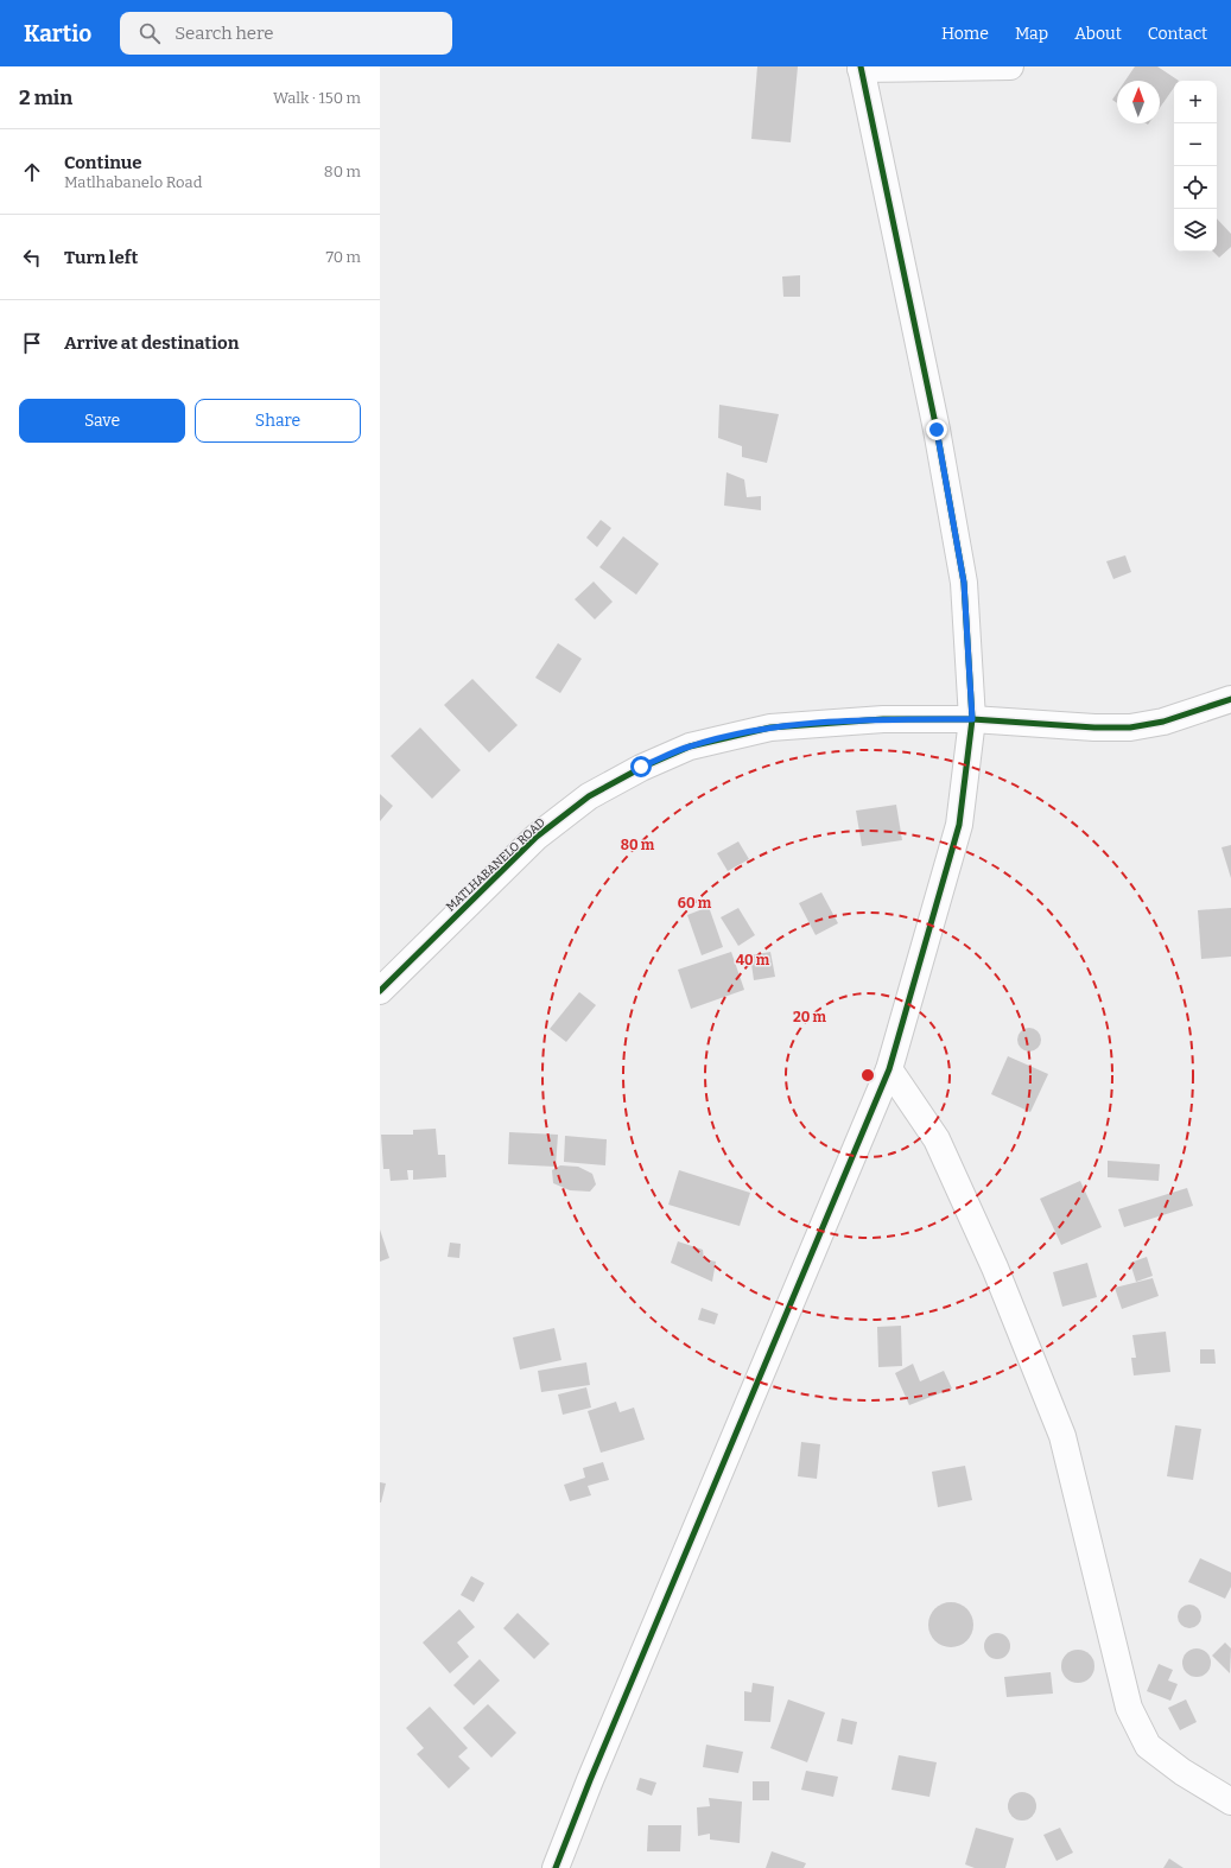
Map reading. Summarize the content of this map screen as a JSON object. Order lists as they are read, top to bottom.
{
  "streets": {
    "street": ["MATLHABANELO ROAD"]
  },
  "north": "top",
  "page": {
    "header": "Kartio",
    "search": "Search here",
    "nav": [
      "Home",
      "Map",
      "About",
      "Contact"
    ],
    "heading": ["2 min", "Walk · 150 m"],
    "map_buttons": ["+", "−"],
    "list": [
      ["Continue", "Matlhabanelo Road", "80 m"],
      ["Turn left", "70 m"],
      "Arrive at destination"
    ],
    "buttons": ["Save", "Share"]
  },
  "rings": [
    "80 m",
    "60 m",
    "40 m",
    "20 m"
  ]
}
